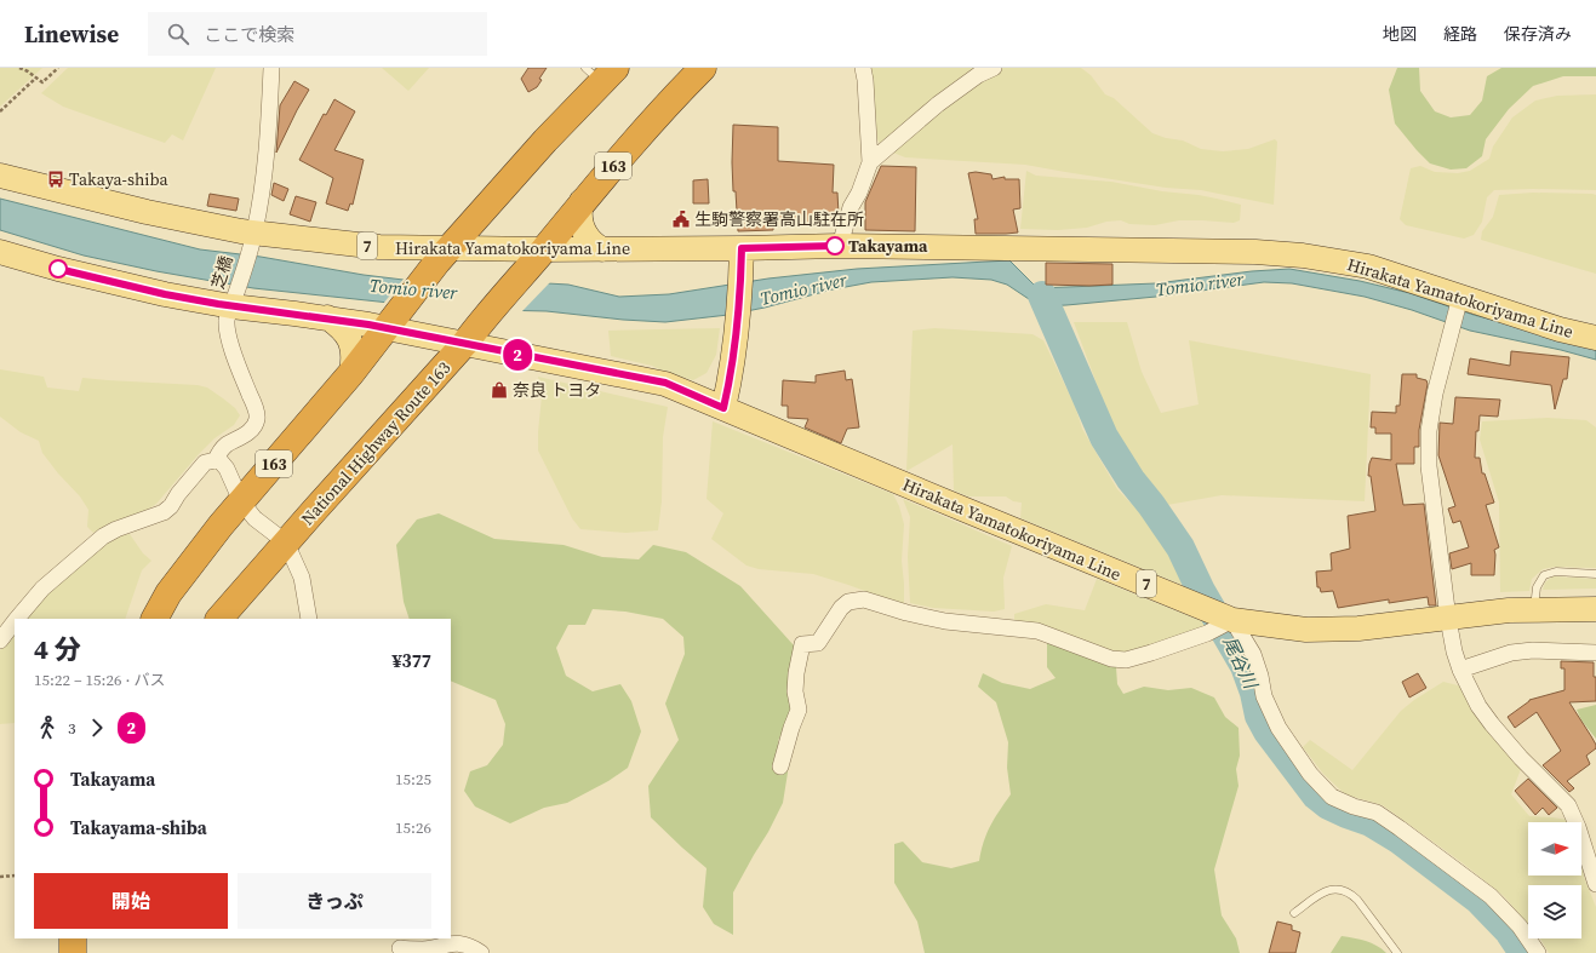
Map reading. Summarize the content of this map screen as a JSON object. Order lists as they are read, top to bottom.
{
  "streets": {
    "highway": ["163", "National Highway Route 163"],
    "main road": ["7", "Hirakata Yamatokoriyama Line"],
    "street": ["芝橋"]
  },
  "crossings": [
    ["163", "Hirakata Yamatokoriyama Line"],
    ["Hirakata Yamatokoriyama Line", "芝橋"],
    ["Hirakata Yamatokoriyama Line", "National Highway Route 163"]
  ],
  "water": ["Tomio river", "尾谷川"],
  "places": {
    "bus stop": ["Takaya-shiba"],
    "public building": ["生駒警察署高山駐在所"],
    "other": ["Takayama"],
    "shop": ["奈良 トヨタ"]
  },
  "lines": ["bus line 2"],
  "north": "right",
  "page": {
    "header": "Linewise",
    "search": "ここで検索",
    "nav": ["地図", "経路", "保存済み"],
    "on_map": "2",
    "heading": ["4 分", "15:22 – 15:26 · バス", "¥377"],
    "legs": ["3", "2"],
    "list": [
      {
        "name": "Takayama",
        "value": "15:25"
      },
      {
        "name": "Takayama-shiba",
        "value": "15:26"
      }
    ],
    "buttons": ["開始", "きっぷ"]
  }
}
